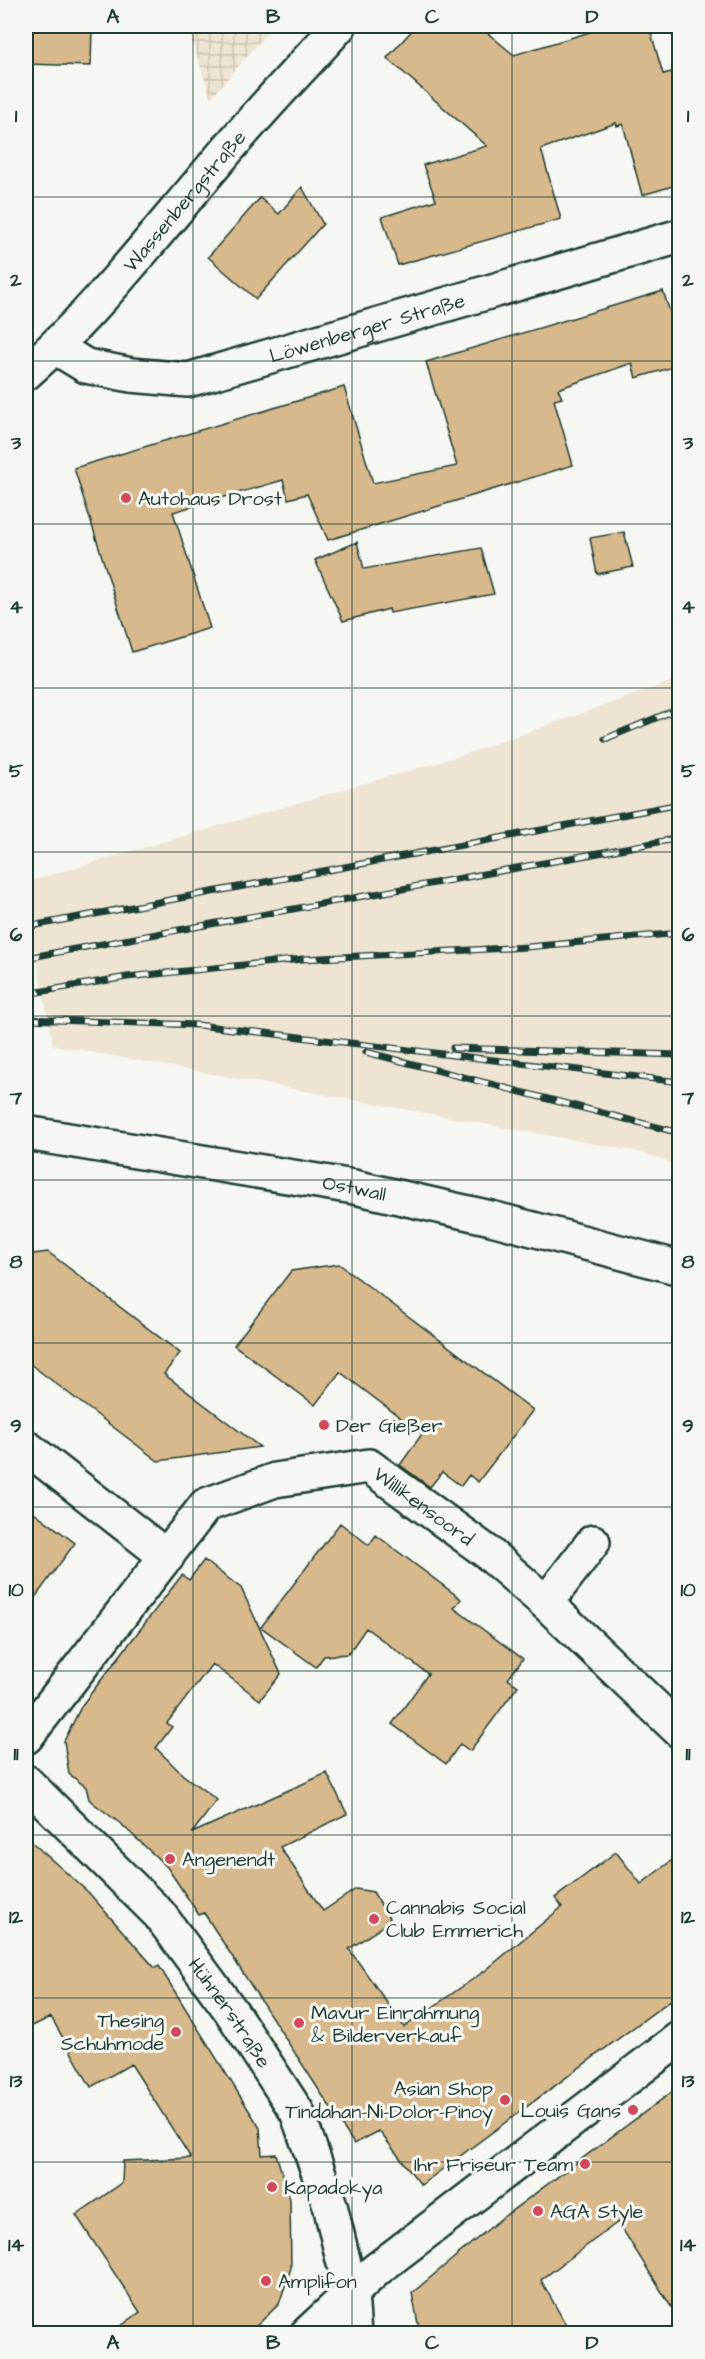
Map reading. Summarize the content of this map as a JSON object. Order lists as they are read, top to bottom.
{
  "streets": {
    "street": [
      "Wassenbergstraße",
      "Löwenberger Straße",
      "Ostwall",
      "Willikensoord",
      "Hühnerstraße"
    ]
  },
  "crossings": [
    ["Wassenbergstraße", "Löwenberger Straße"]
  ],
  "places": [
    "Autohaus Drost",
    "Der Gießer",
    "Angenendt",
    "Cannabis Social Club Emmerich",
    "Mavur Einrahmung & Bilderverkauf",
    "Thesing Schuhmode",
    "Asian Shop Tindahan-Ni-Dolor-Pinoy",
    "Louis Gans",
    "Ihr Friseur Team",
    "Kapadokya",
    "AGA Style",
    "Amplifon"
  ],
  "grid": {
    "columns": [
      "A",
      "B",
      "C",
      "D"
    ],
    "rows": [
      "1",
      "2",
      "3",
      "4",
      "5",
      "6",
      "7",
      "8",
      "9",
      "10",
      "11",
      "12",
      "13",
      "14"
    ]
  }
}
